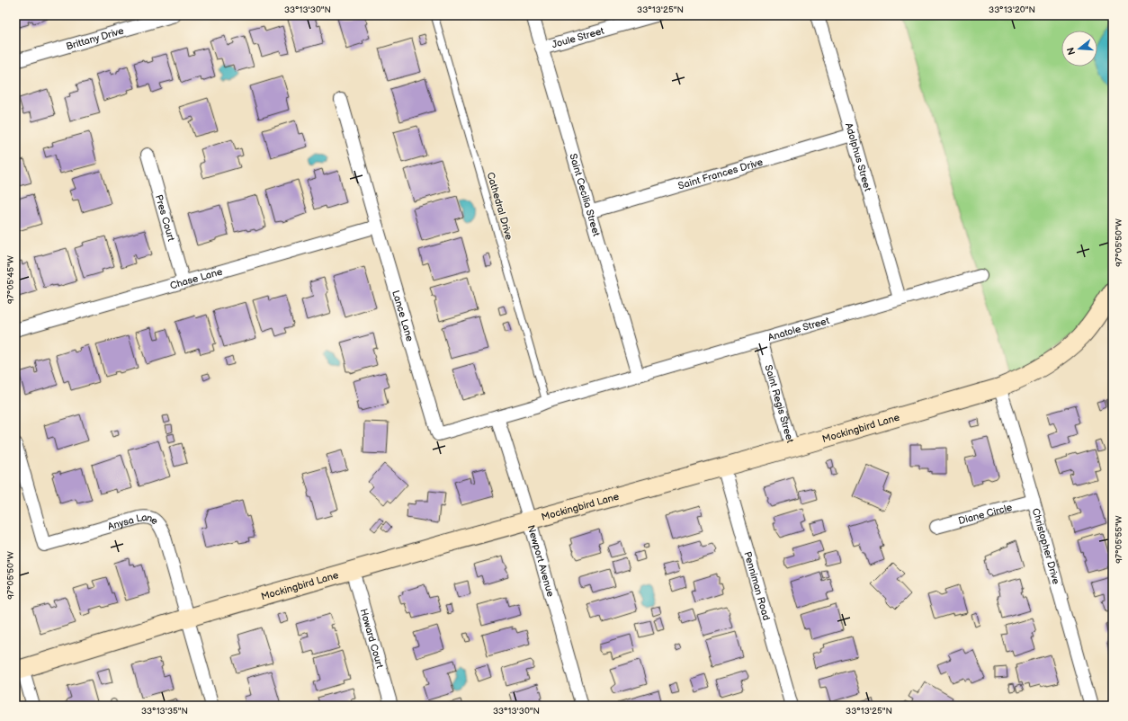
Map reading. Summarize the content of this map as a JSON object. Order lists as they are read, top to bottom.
{
  "streets": {
    "street": [
      "Brittany Drive",
      "Joule Street",
      "Adolphus Street",
      "Saint Frances Drive",
      "Saint Cecilia Street",
      "Pres Court",
      "Chase Lane",
      "Lance Lane",
      "Anatole Street",
      "Saint Regis Street",
      "Mockingbird Lane",
      "Diane Circle",
      "Anysa Lane",
      "Christopher Drive",
      "Newport Avenue",
      "Penniman Road",
      "Howard Court"
    ],
    "lane": ["Cathedral Drive"]
  },
  "crossings": [
    ["Joule Street", "Saint Cecilia Street"],
    ["Adolphus Street", "Saint Frances Drive"],
    ["Adolphus Street", "Anatole Street"],
    ["Saint Frances Drive", "Saint Cecilia Street"],
    ["Saint Cecilia Street", "Anatole Street"],
    ["Cathedral Drive", "Lance Lane"],
    ["Cathedral Drive", "Anatole Street"],
    ["Pres Court", "Chase Lane"],
    ["Chase Lane", "Lance Lane"],
    ["Lance Lane", "Anatole Street"],
    ["Lance Lane", "Newport Avenue"],
    ["Anatole Street", "Saint Regis Street"],
    ["Saint Regis Street", "Mockingbird Lane"],
    ["Mockingbird Lane", "Anysa Lane"],
    ["Mockingbird Lane", "Christopher Drive"],
    ["Mockingbird Lane", "Newport Avenue"],
    ["Mockingbird Lane", "Penniman Road"],
    ["Mockingbird Lane", "Howard Court"],
    ["Diane Circle", "Christopher Drive"]
  ],
  "north": "left",
  "coordinates": [
    "33°13'30\"N",
    "33°13'25\"N",
    "33°13'20\"N",
    "97°05'50\"W",
    "97°05'45\"W",
    "97°05'55\"W",
    "33°13'35\"N"
  ]
}
